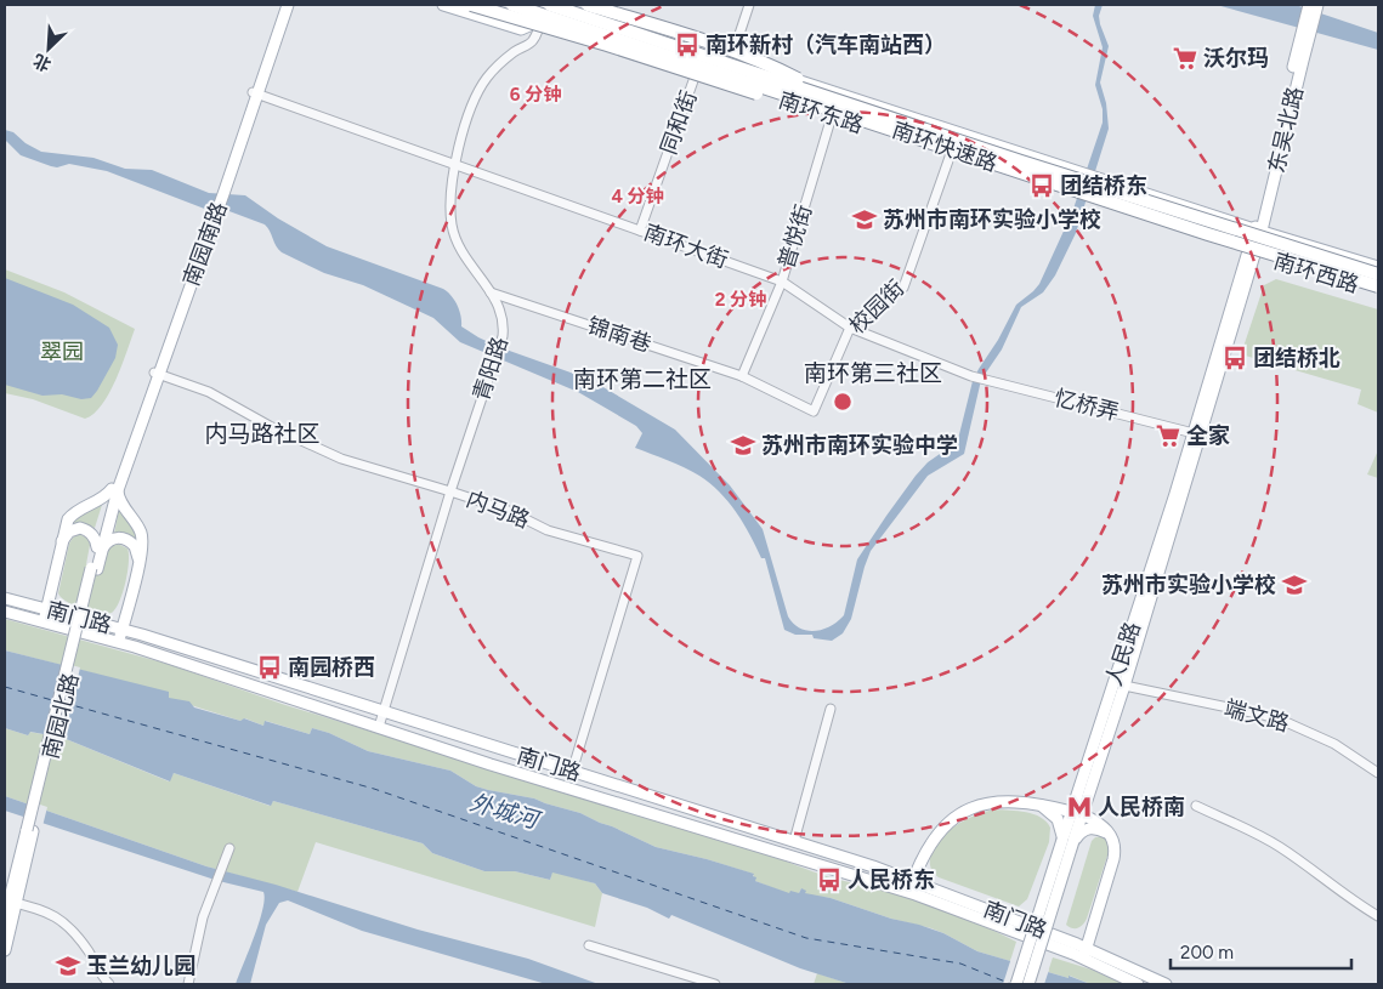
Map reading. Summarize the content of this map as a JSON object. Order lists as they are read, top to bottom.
{
  "streets": {
    "highway": ["南环快速路"],
    "main road": [
      "南环东路",
      "东吴北路",
      "南园南路",
      "南环西路",
      "南门路",
      "人民路",
      "南园北路"
    ],
    "street": [
      "同和街",
      "普悦街",
      "南环大街",
      "校园街",
      "锦南巷",
      "青阳路",
      "忆桥弄",
      "内马路",
      "端文路"
    ]
  },
  "crossings": [
    ["南环东路", "同和街"],
    ["南环东路", "东吴北路"],
    ["南环东路", "南环快速路"],
    ["南环东路", "普悦街"],
    ["南环东路", "南环西路"],
    ["南环东路", "校园街"],
    ["南环东路", "青阳路"],
    ["南环东路", "人民路"],
    ["同和街", "南环大街"],
    ["东吴北路", "南环西路"],
    ["东吴北路", "人民路"],
    ["南环快速路", "普悦街"],
    ["普悦街", "南环大街"],
    ["普悦街", "锦南巷"],
    ["南园南路", "南环大街"],
    ["南园南路", "内马路"],
    ["南园南路", "南园北路"],
    ["南环大街", "校园街"],
    ["南环大街", "青阳路"],
    ["南环大街", "忆桥弄"],
    ["南环西路", "人民路"],
    ["校园街", "锦南巷"],
    ["锦南巷", "青阳路"],
    ["青阳路", "内马路"],
    ["青阳路", "南门路"],
    ["忆桥弄", "人民路"],
    ["内马路", "南门路"],
    ["人民路", "端文路"]
  ],
  "districts": ["南环第三社区", "南环第二社区", "内马路社区"],
  "water": ["外城河"],
  "parks": ["翠园"],
  "places": {
    "bus stop": [
      "南环新村（汽车南站西）",
      "团结桥东",
      "团结桥北",
      "南园桥西",
      "人民桥东"
    ],
    "supermarket": ["沃尔玛", "全家"],
    "school or university": [
      "苏州市南环实验小学校",
      "苏州市南环实验中学",
      "苏州市实验小学校",
      "玉兰幼儿园"
    ],
    "metro station": ["人民桥南"]
  },
  "scale_bar": "200 m",
  "north": "bottom left",
  "rings": ["6 分钟", "4 分钟", "2 分钟"]
}
